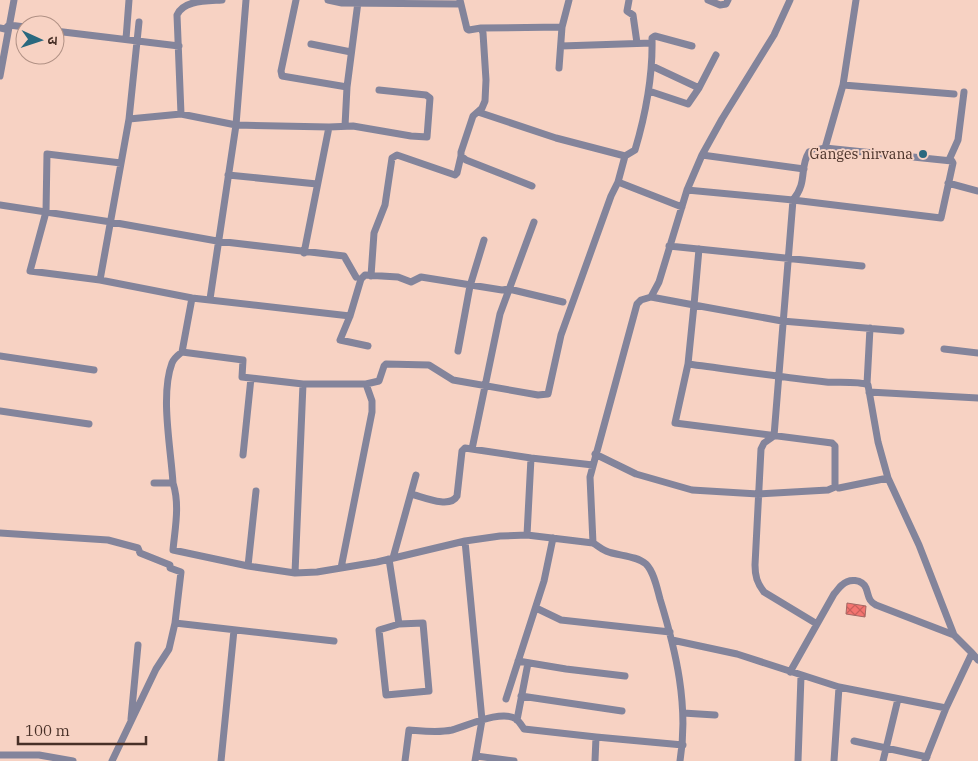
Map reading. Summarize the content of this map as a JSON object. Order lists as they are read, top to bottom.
{
  "places": ["Ganges nirvana"],
  "scale_bar": "100 m",
  "north": "right"
}
